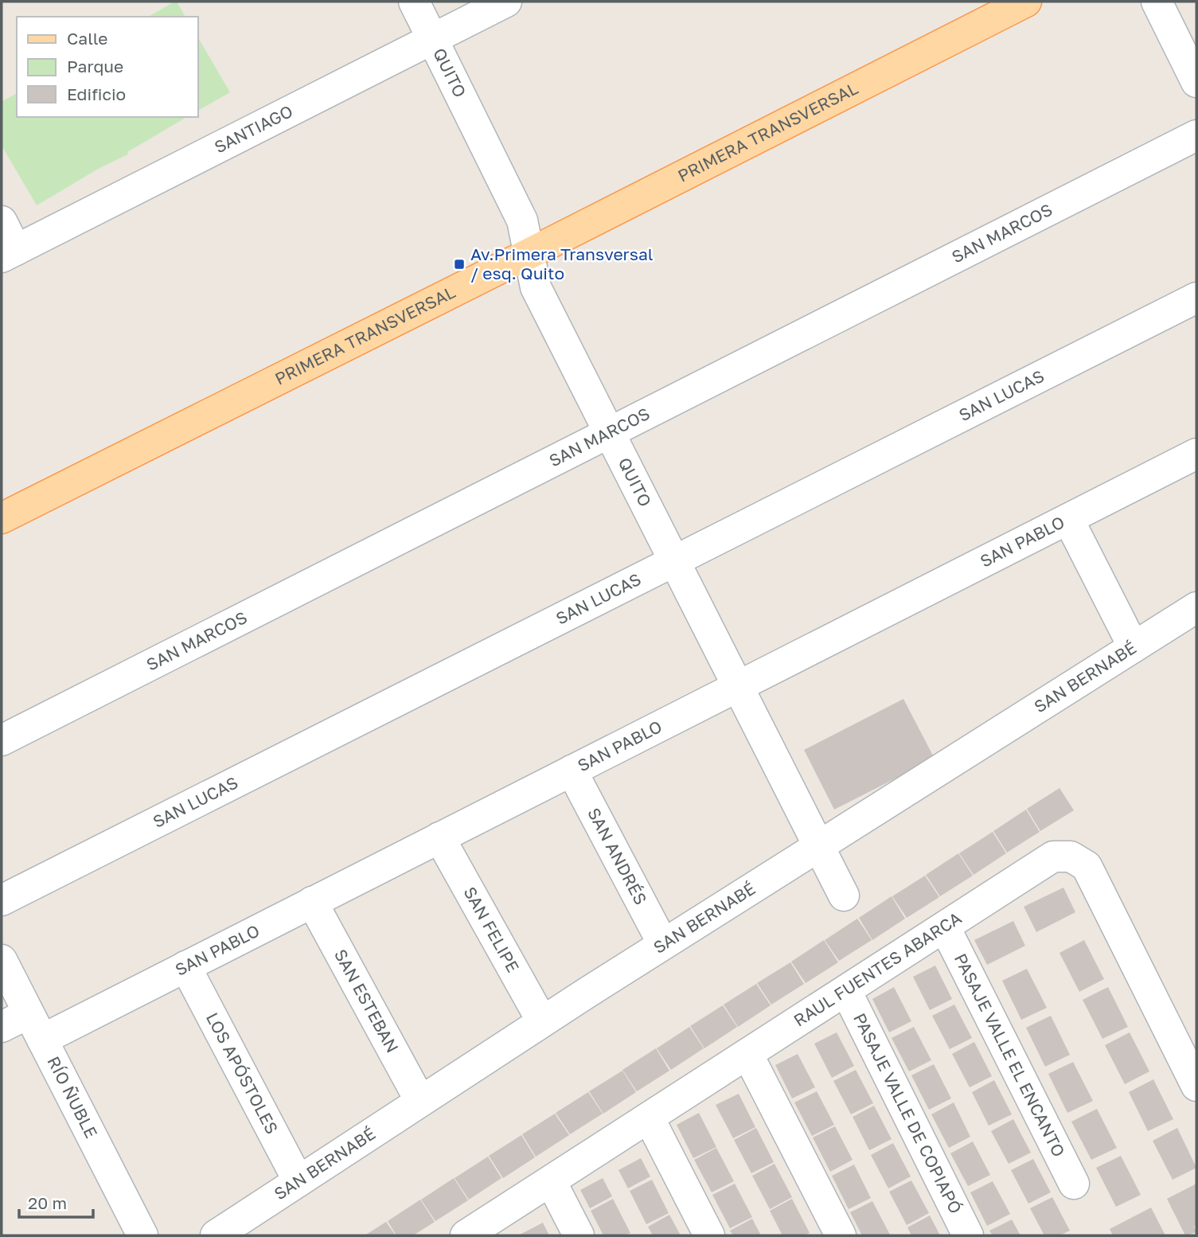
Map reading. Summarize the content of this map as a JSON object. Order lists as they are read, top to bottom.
{
  "streets": {
    "main road": ["PRIMERA TRANSVERSAL"],
    "street": [
      "QUITO",
      "SANTIAGO",
      "SAN MARCOS",
      "SAN LUCAS",
      "SAN PABLO",
      "SAN BERNABÉ",
      "SAN ANDRÉS",
      "SAN FELIPE",
      "RAUL FUENTES ABARCA",
      "SAN ESTEBAN",
      "PASAJE VALLE EL ENCANTO",
      "LOS APÓSTOLES",
      "RÍO ÑUBLE",
      "PASAJE VALLE DE COPIAPÓ"
    ]
  },
  "crossings": [
    ["QUITO", "SANTIAGO"],
    ["QUITO", "PRIMERA TRANSVERSAL"],
    ["QUITO", "SAN MARCOS"],
    ["QUITO", "SAN LUCAS"],
    ["QUITO", "SAN PABLO"],
    ["QUITO", "SAN BERNABÉ"],
    ["SAN PABLO", "SAN ANDRÉS"],
    ["SAN PABLO", "SAN FELIPE"],
    ["SAN PABLO", "SAN ESTEBAN"],
    ["SAN PABLO", "LOS APÓSTOLES"],
    ["SAN PABLO", "RÍO ÑUBLE"],
    ["SAN BERNABÉ", "SAN ANDRÉS"],
    ["SAN BERNABÉ", "SAN FELIPE"],
    ["SAN BERNABÉ", "SAN ESTEBAN"],
    ["SAN BERNABÉ", "LOS APÓSTOLES"],
    ["RAUL FUENTES ABARCA", "PASAJE VALLE EL ENCANTO"],
    ["RAUL FUENTES ABARCA", "PASAJE VALLE DE COPIAPÓ"]
  ],
  "places": {
    "transit": ["Av.Primera Transversal / esq. Quito"]
  },
  "legend": ["Calle", "Parque", "Edificio"],
  "scale_bar": "20 m"
}
